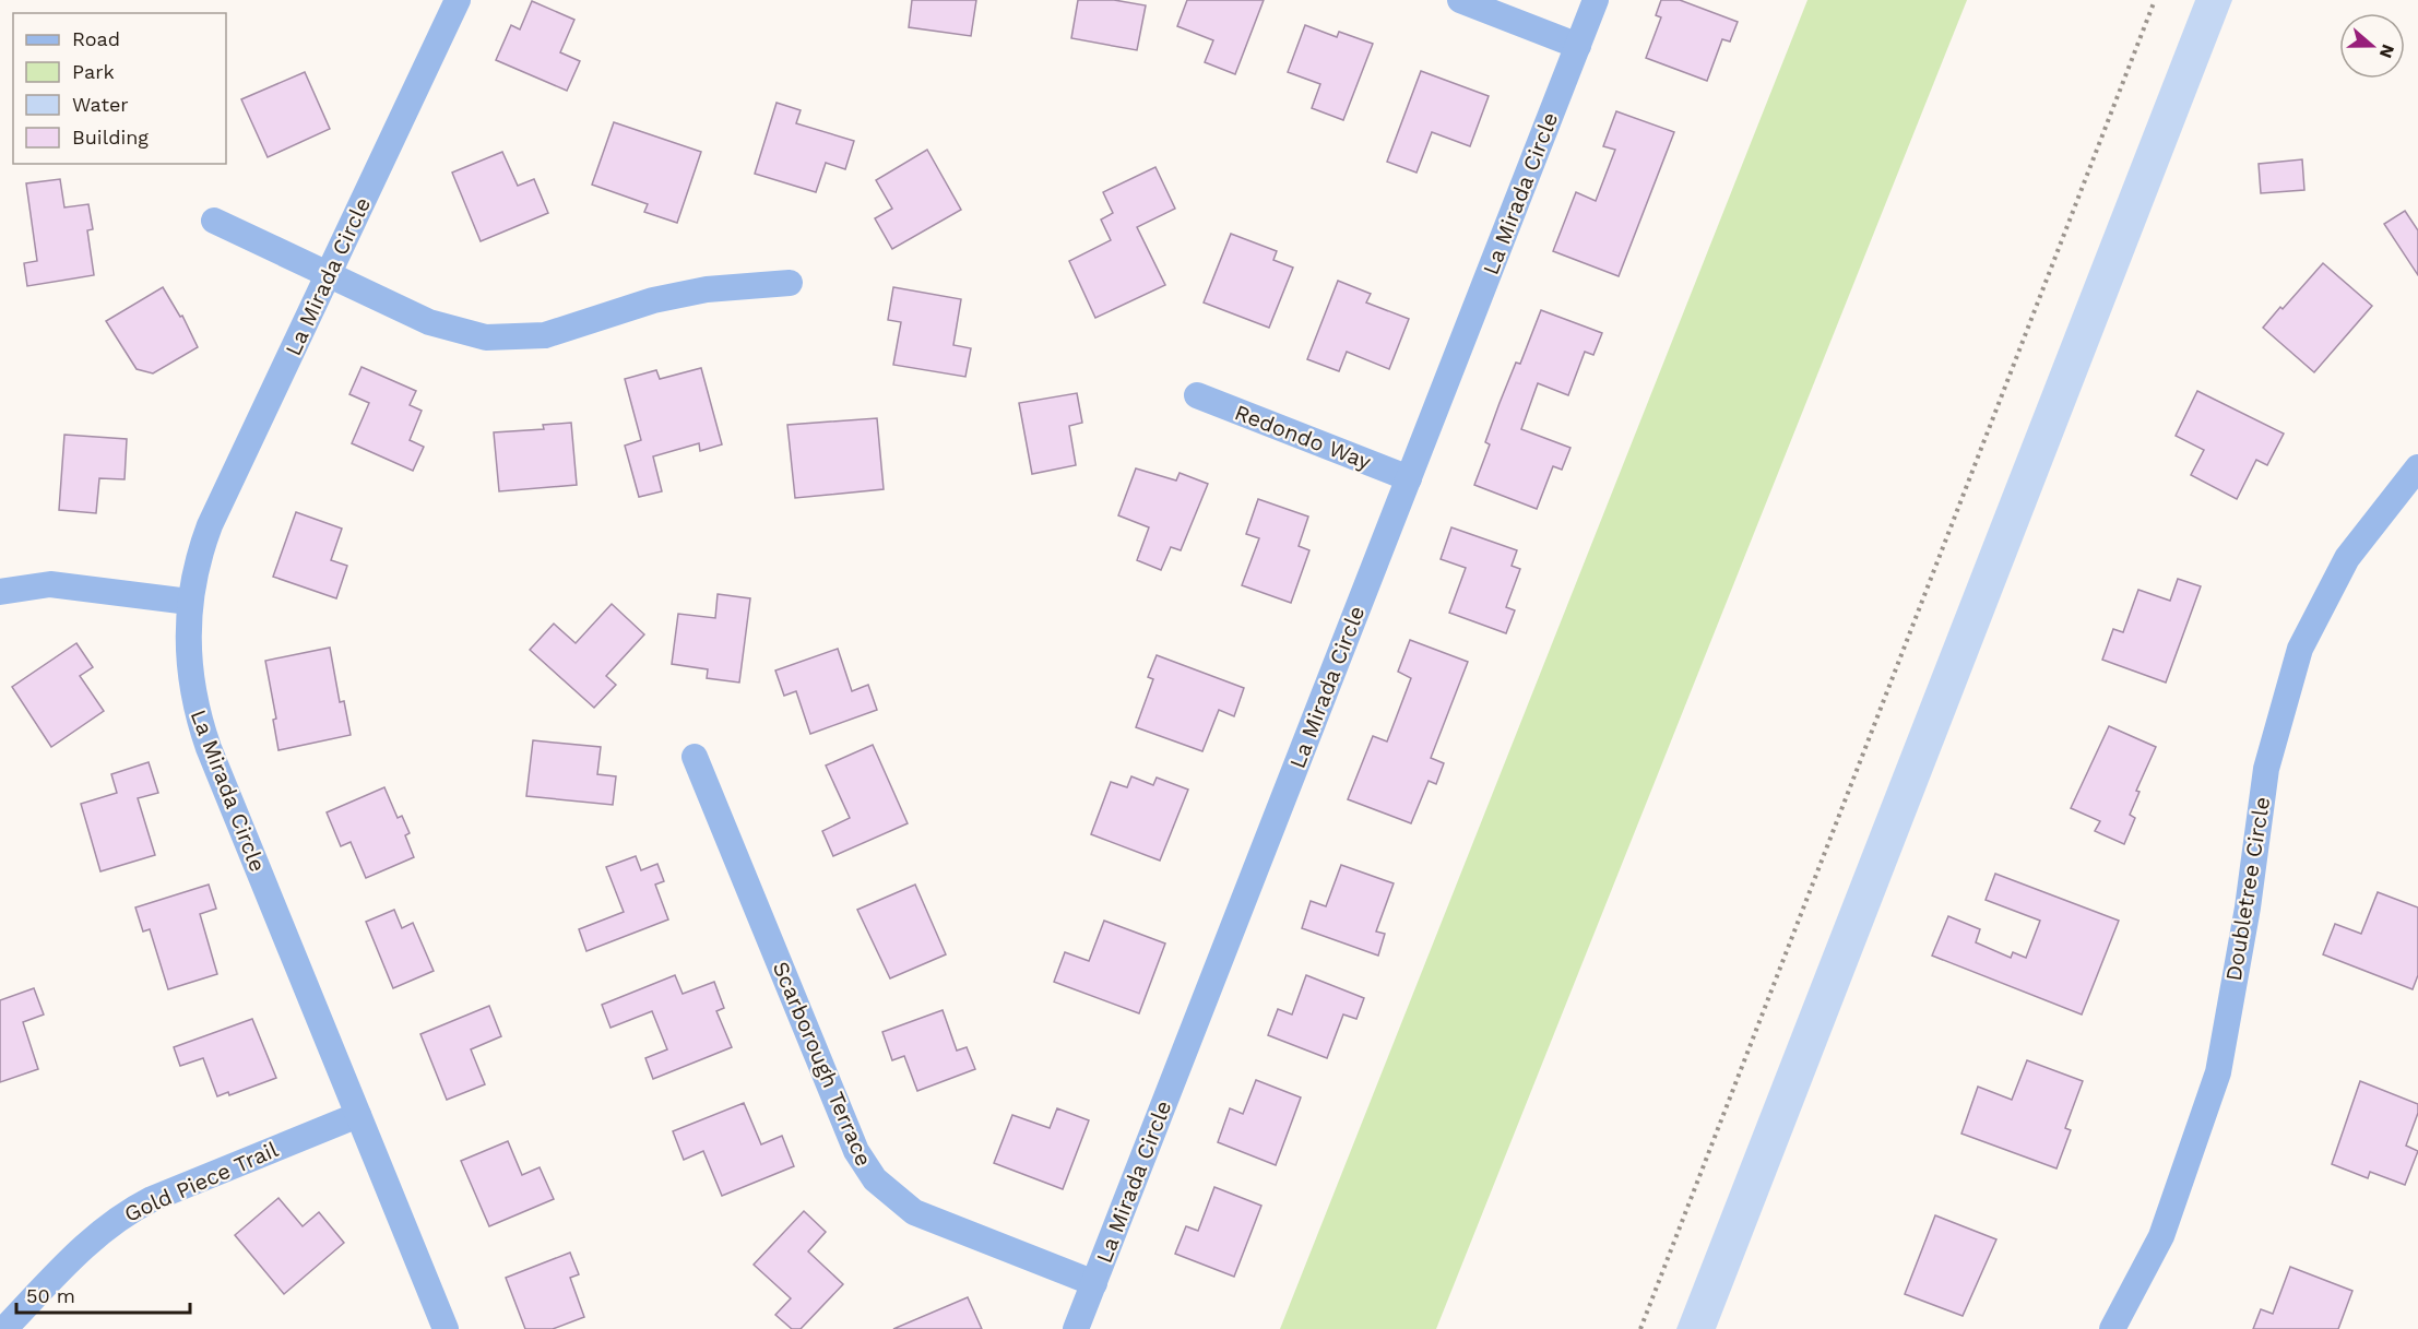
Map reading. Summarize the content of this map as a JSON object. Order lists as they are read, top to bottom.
{
  "streets": {
    "street": [
      "La Mirada Circle",
      "Redondo Way",
      "Doubletree Circle",
      "Scarborough Terrace",
      "Gold Piece Trail"
    ]
  },
  "crossings": [
    ["La Mirada Circle", "Redondo Way"],
    ["La Mirada Circle", "Scarborough Terrace"],
    ["La Mirada Circle", "Gold Piece Trail"]
  ],
  "legend": [
    "Road",
    "Park",
    "Water",
    "Building"
  ],
  "scale_bar": "50 m",
  "north": "right"
}
